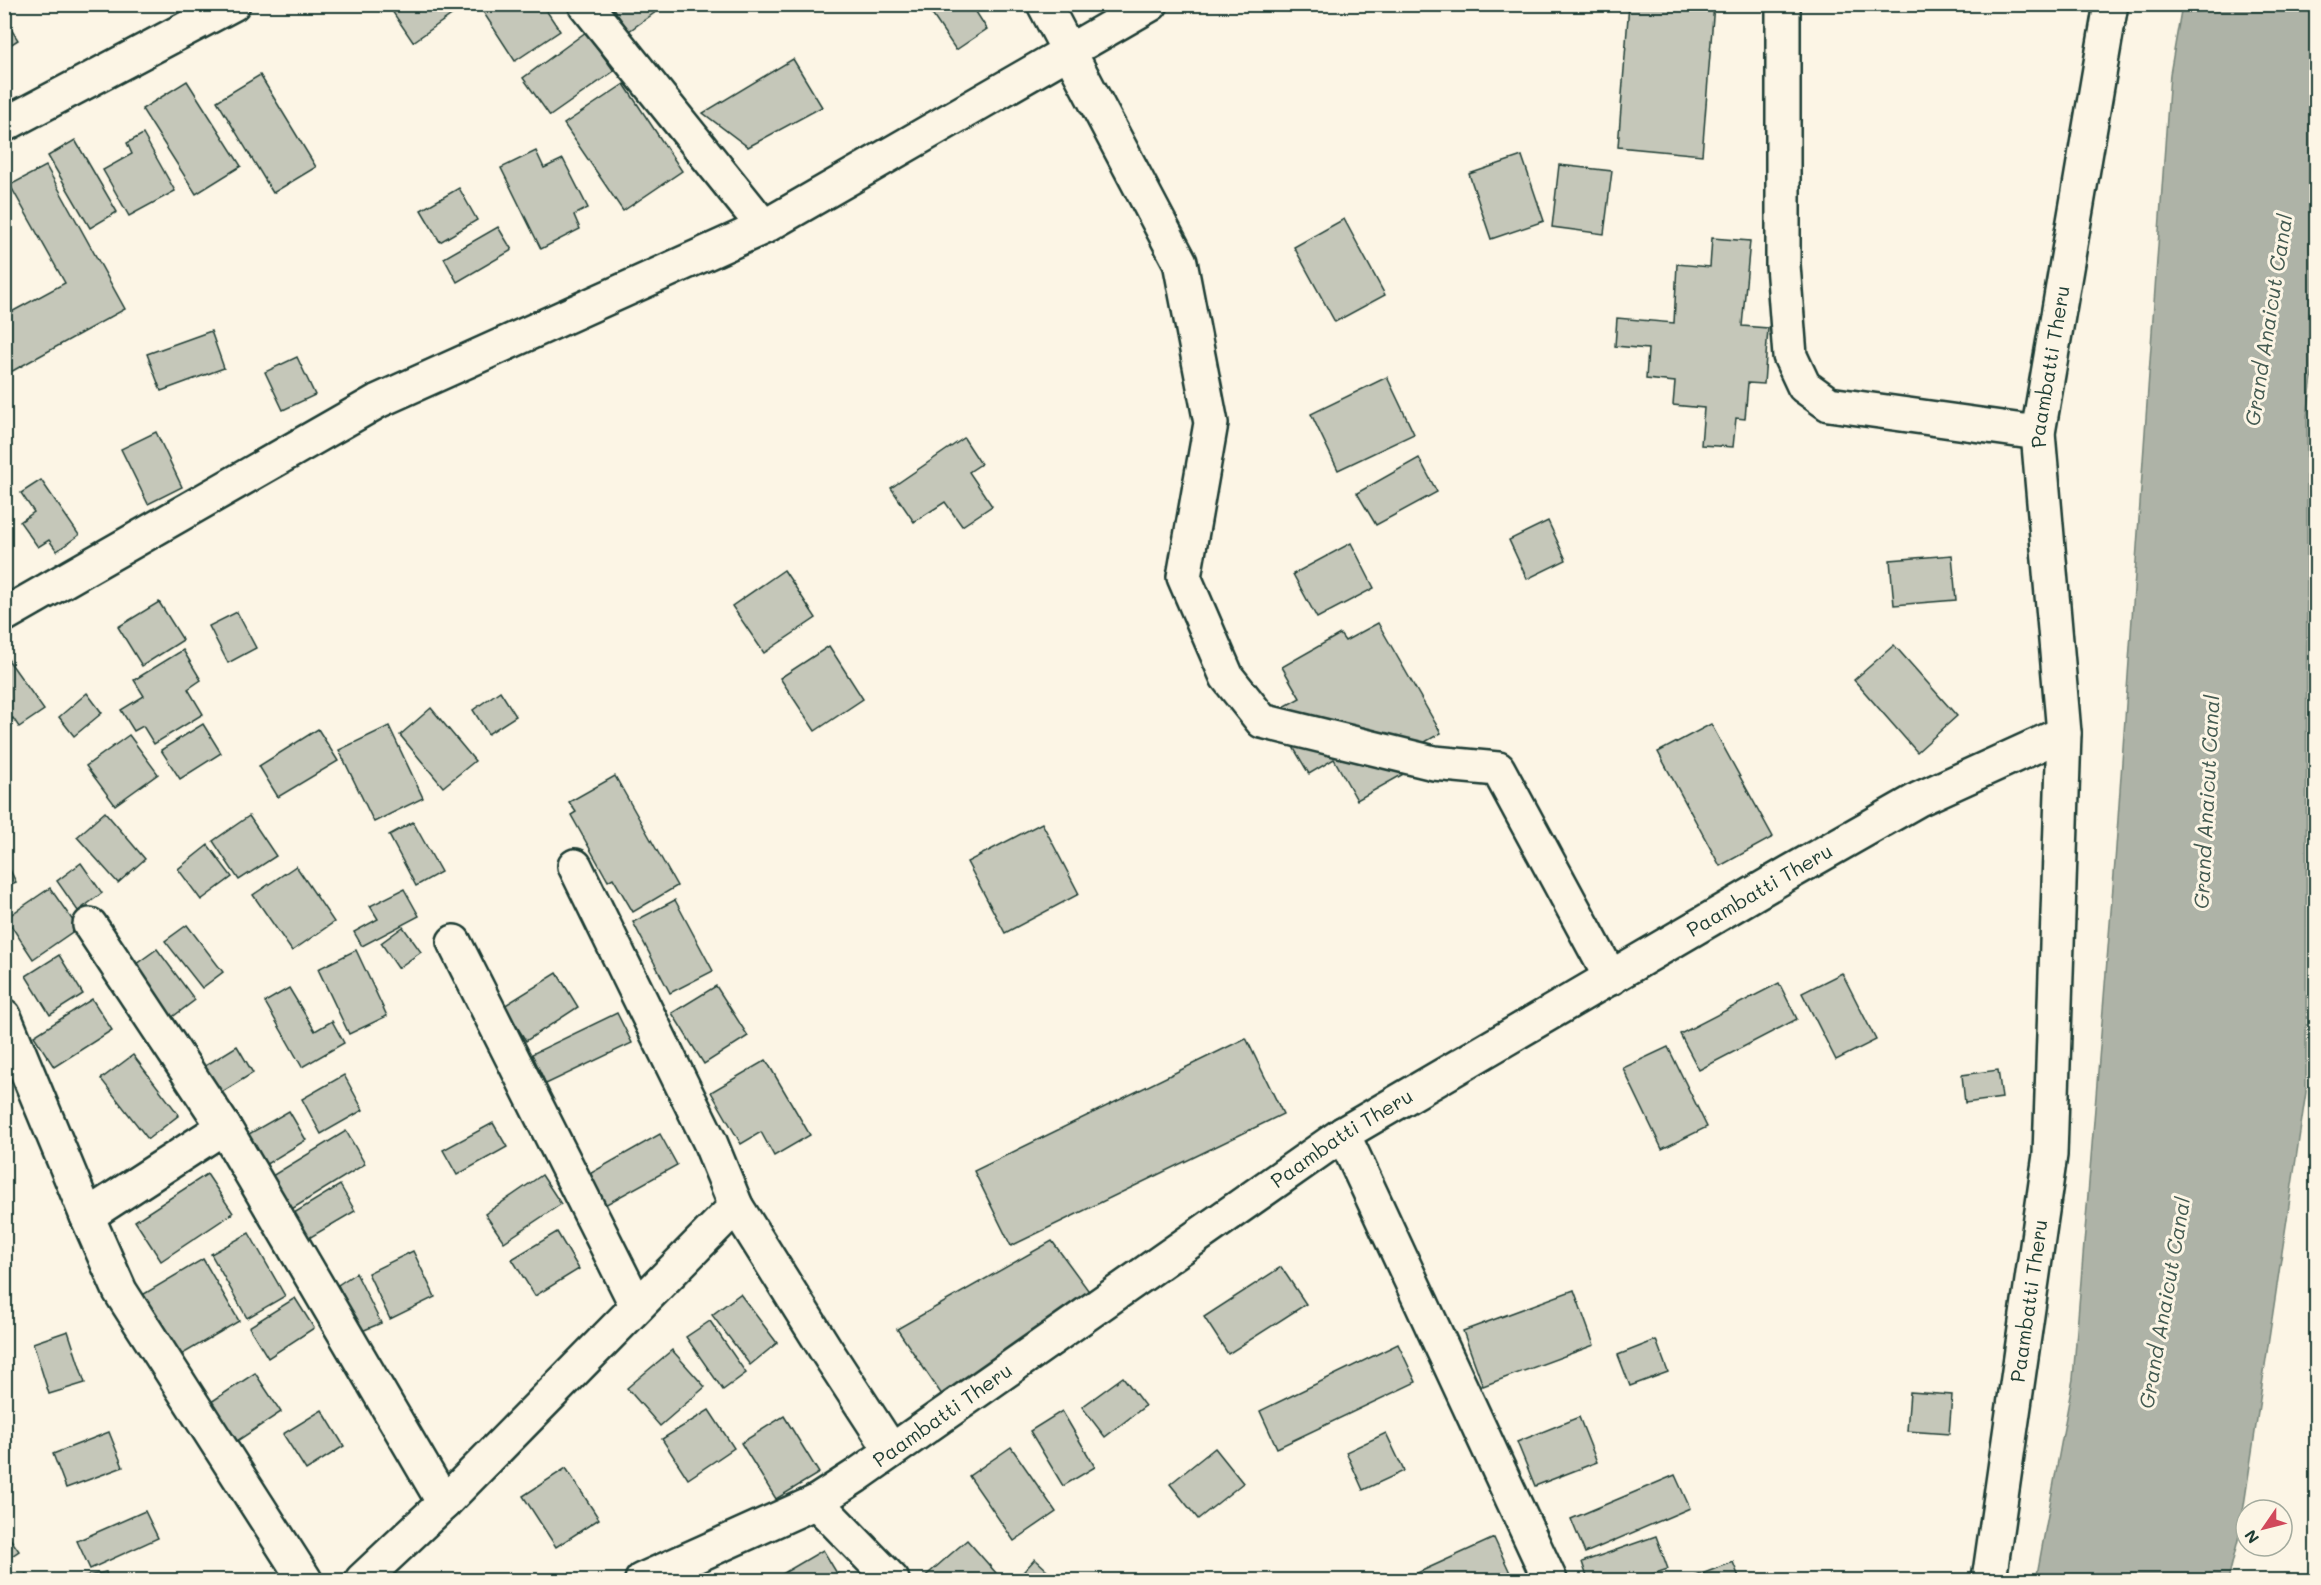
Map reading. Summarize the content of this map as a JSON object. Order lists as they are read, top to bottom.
{
  "streets": {
    "street": ["Paambatti Theru"]
  },
  "water": ["Grand Anaicut Canal"],
  "north": "bottom left"
}
